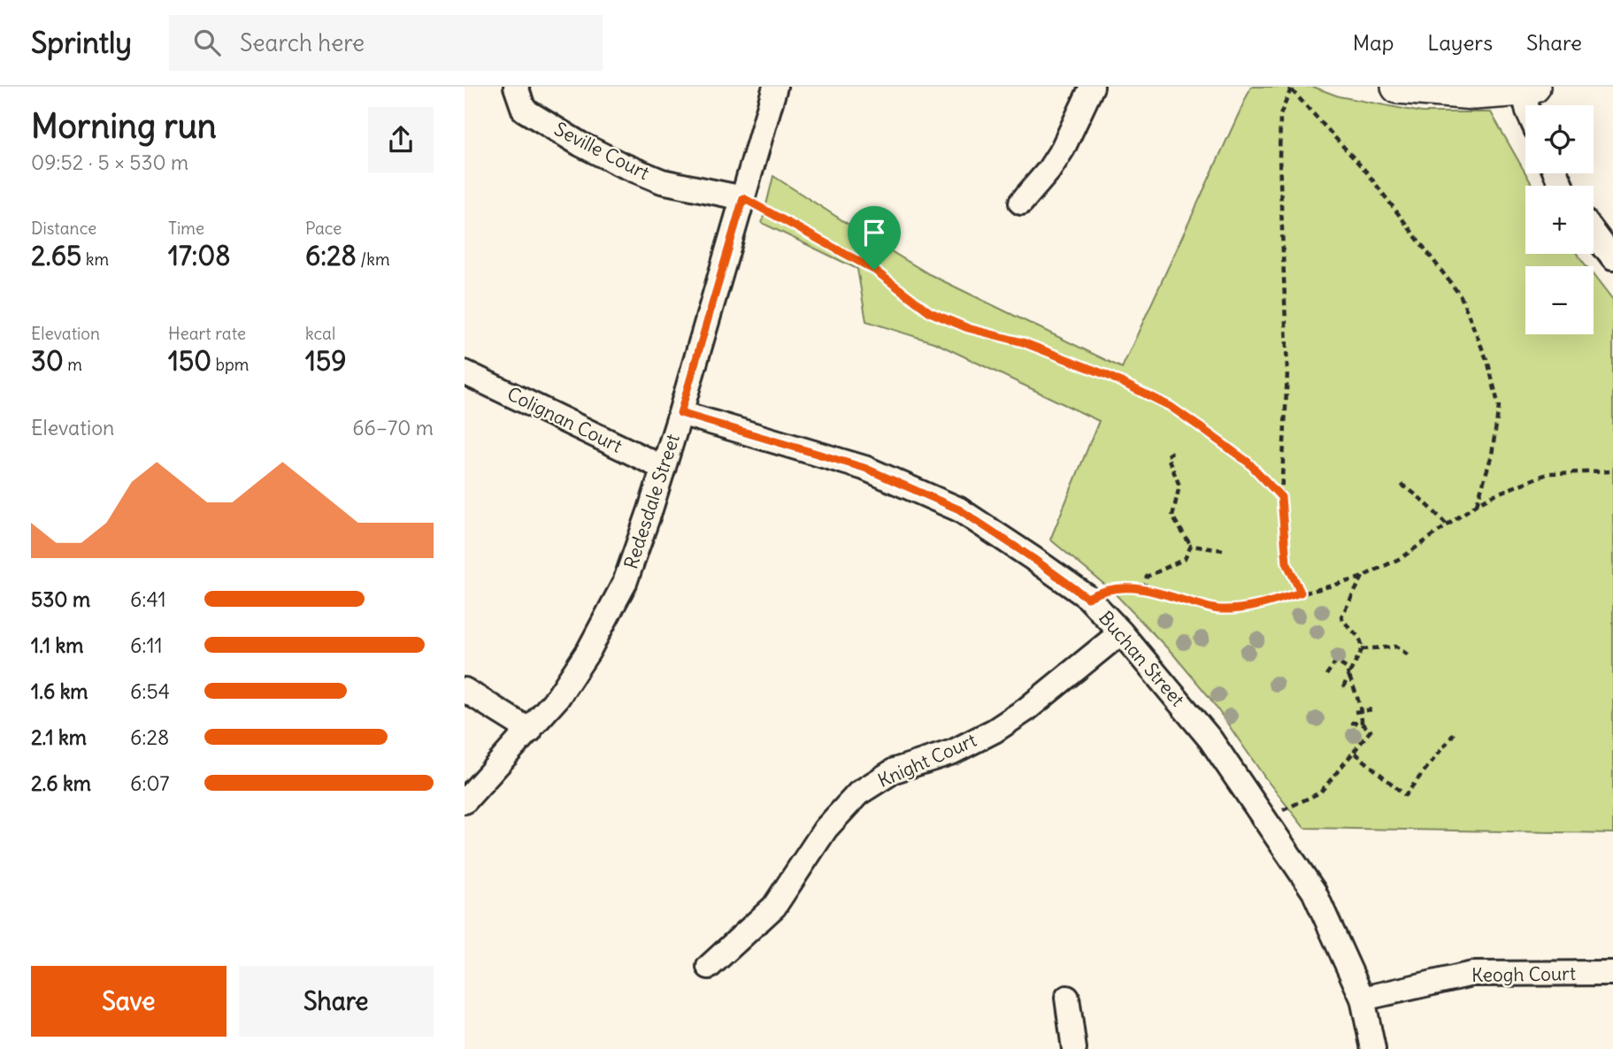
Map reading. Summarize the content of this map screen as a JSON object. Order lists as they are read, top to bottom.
{
  "streets": {
    "street": [
      "Seville Court",
      "Colignan Court",
      "Redesdale Street",
      "Buchan Street",
      "Knight Court",
      "Keogh Court"
    ]
  },
  "crossings": [
    ["Seville Court", "Redesdale Street"],
    ["Colignan Court", "Redesdale Street"],
    ["Redesdale Street", "Buchan Street"],
    ["Buchan Street", "Knight Court"],
    ["Buchan Street", "Keogh Court"]
  ],
  "page": {
    "header": "Sprintly",
    "search": "Search here",
    "nav": ["Map", "Layers", "Share"],
    "heading": ["Morning run", "09:52 · 5 × 530 m"],
    "map_buttons": ["+", "−"],
    "stats": [
      ["Distance", "2.65 km"],
      ["Time", "17:08"],
      ["Pace", "6:28 /km"],
      ["Elevation", "30 m"],
      ["Heart rate", "150 bpm"],
      ["kcal", "159"]
    ],
    "chart": ["Elevation", "66–70 m"],
    "list": [
      {
        "name": "530 m",
        "note": "6:41"
      },
      {
        "name": "1.1 km",
        "note": "6:11"
      },
      {
        "name": "1.6 km",
        "note": "6:54"
      },
      {
        "name": "2.1 km",
        "note": "6:28"
      },
      {
        "name": "2.6 km",
        "note": "6:07"
      }
    ],
    "buttons": ["Save", "Share"]
  }
}
